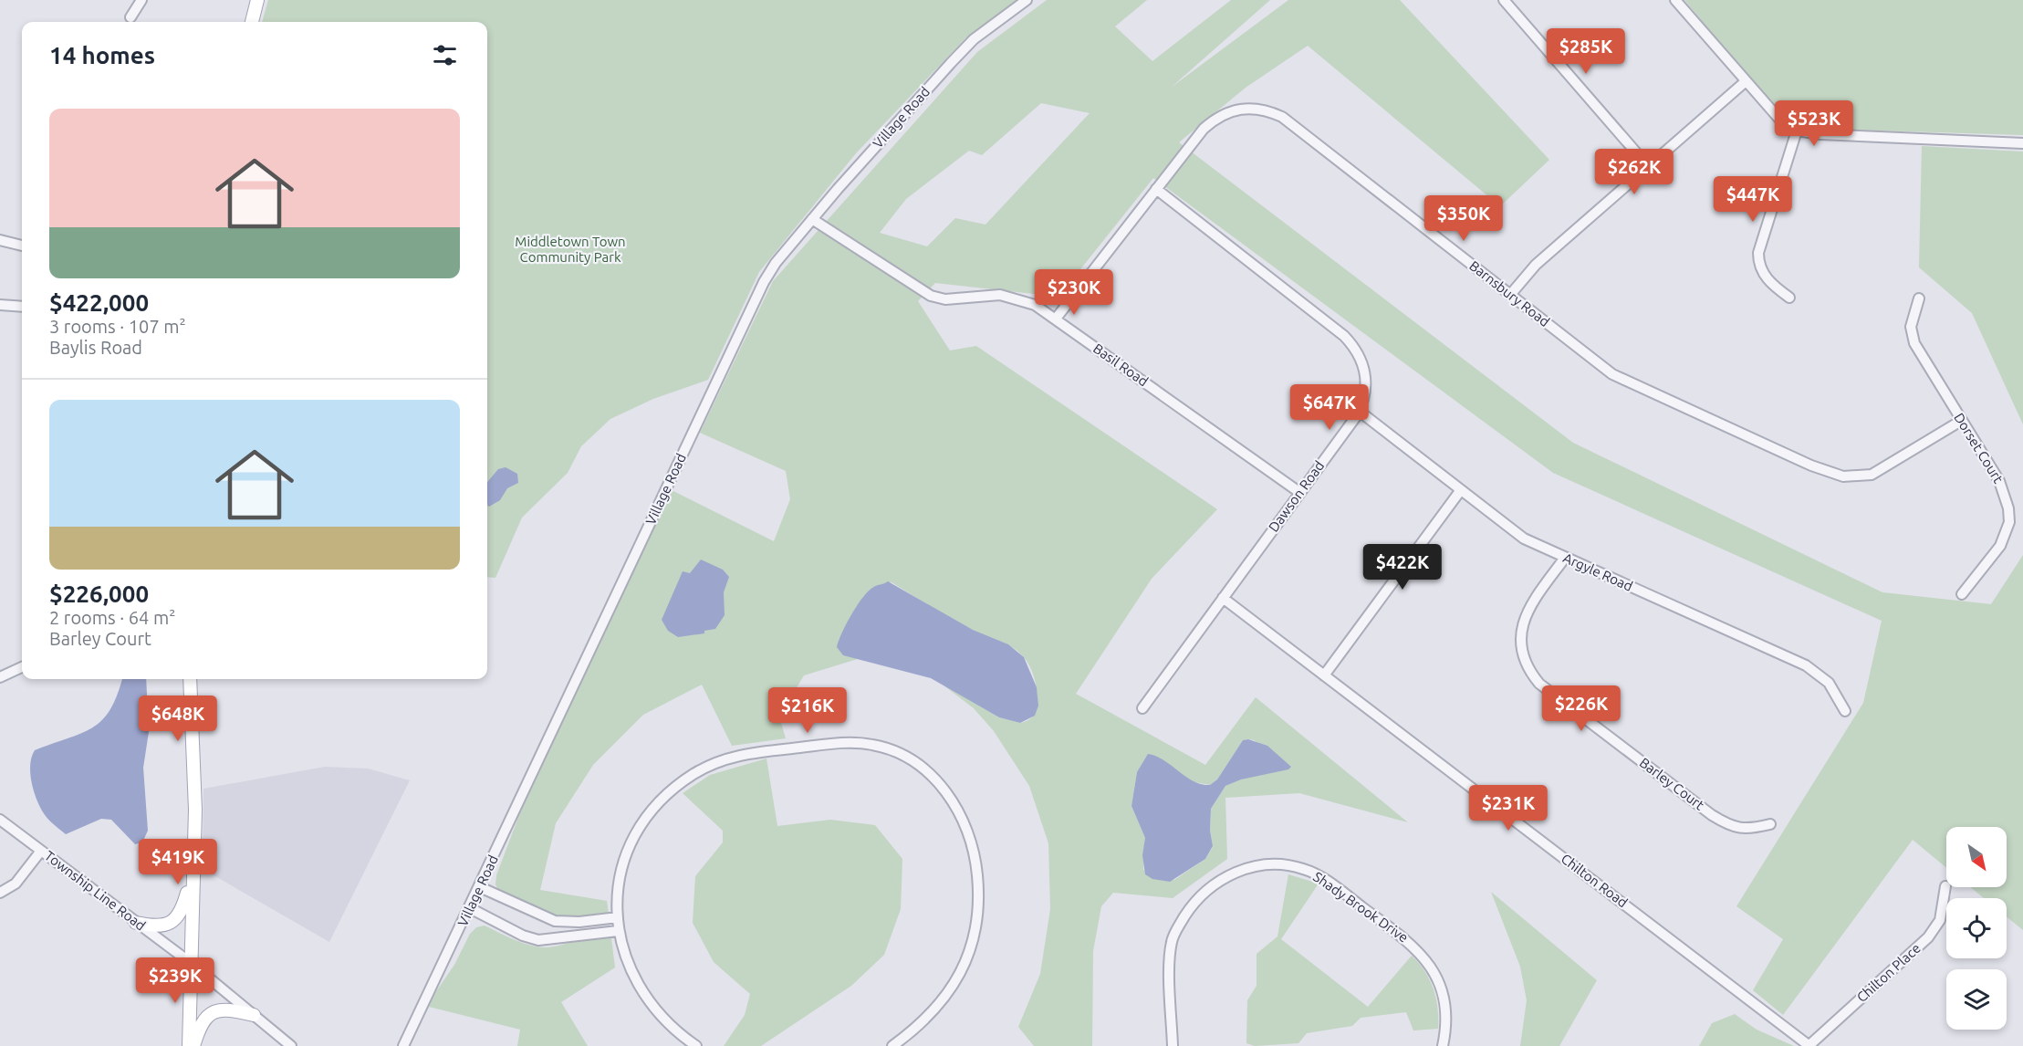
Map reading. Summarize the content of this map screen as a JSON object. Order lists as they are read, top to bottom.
{
  "streets": {
    "street": [
      "Village Road",
      "Barnsbury Road",
      "Basil Road",
      "Dorset Court",
      "Dawson Road",
      "Argyle Road",
      "Barley Court",
      "Chilton Road",
      "Township Line Road",
      "Shady Brook Drive",
      "Chilton Place"
    ]
  },
  "crossings": [
    ["Village Road", "Basil Road"],
    ["Barnsbury Road", "Basil Road"],
    ["Barnsbury Road", "Dorset Court"],
    ["Barnsbury Road", "Dawson Road"],
    ["Basil Road", "Dawson Road"],
    ["Dawson Road", "Argyle Road"],
    ["Dawson Road", "Chilton Road"],
    ["Argyle Road", "Barley Court"],
    ["Chilton Road", "Chilton Place"]
  ],
  "parks": ["Middletown Town Community Park"],
  "north": "bottom right",
  "page": {
    "heading": "14 homes",
    "price": [
      "$285K",
      "$523K",
      "$262K",
      "$447K",
      "$350K",
      "$230K",
      "$647K",
      "$422K",
      "$226K",
      "$216K",
      "$648K",
      "$231K",
      "$419K",
      "$239K"
    ],
    "list": [
      {
        "name": "$422,000",
        "note": "3 rooms · 107 m² · Baylis Road"
      },
      {
        "name": "$226,000",
        "note": "2 rooms · 64 m² · Barley Court"
      }
    ]
  }
}
